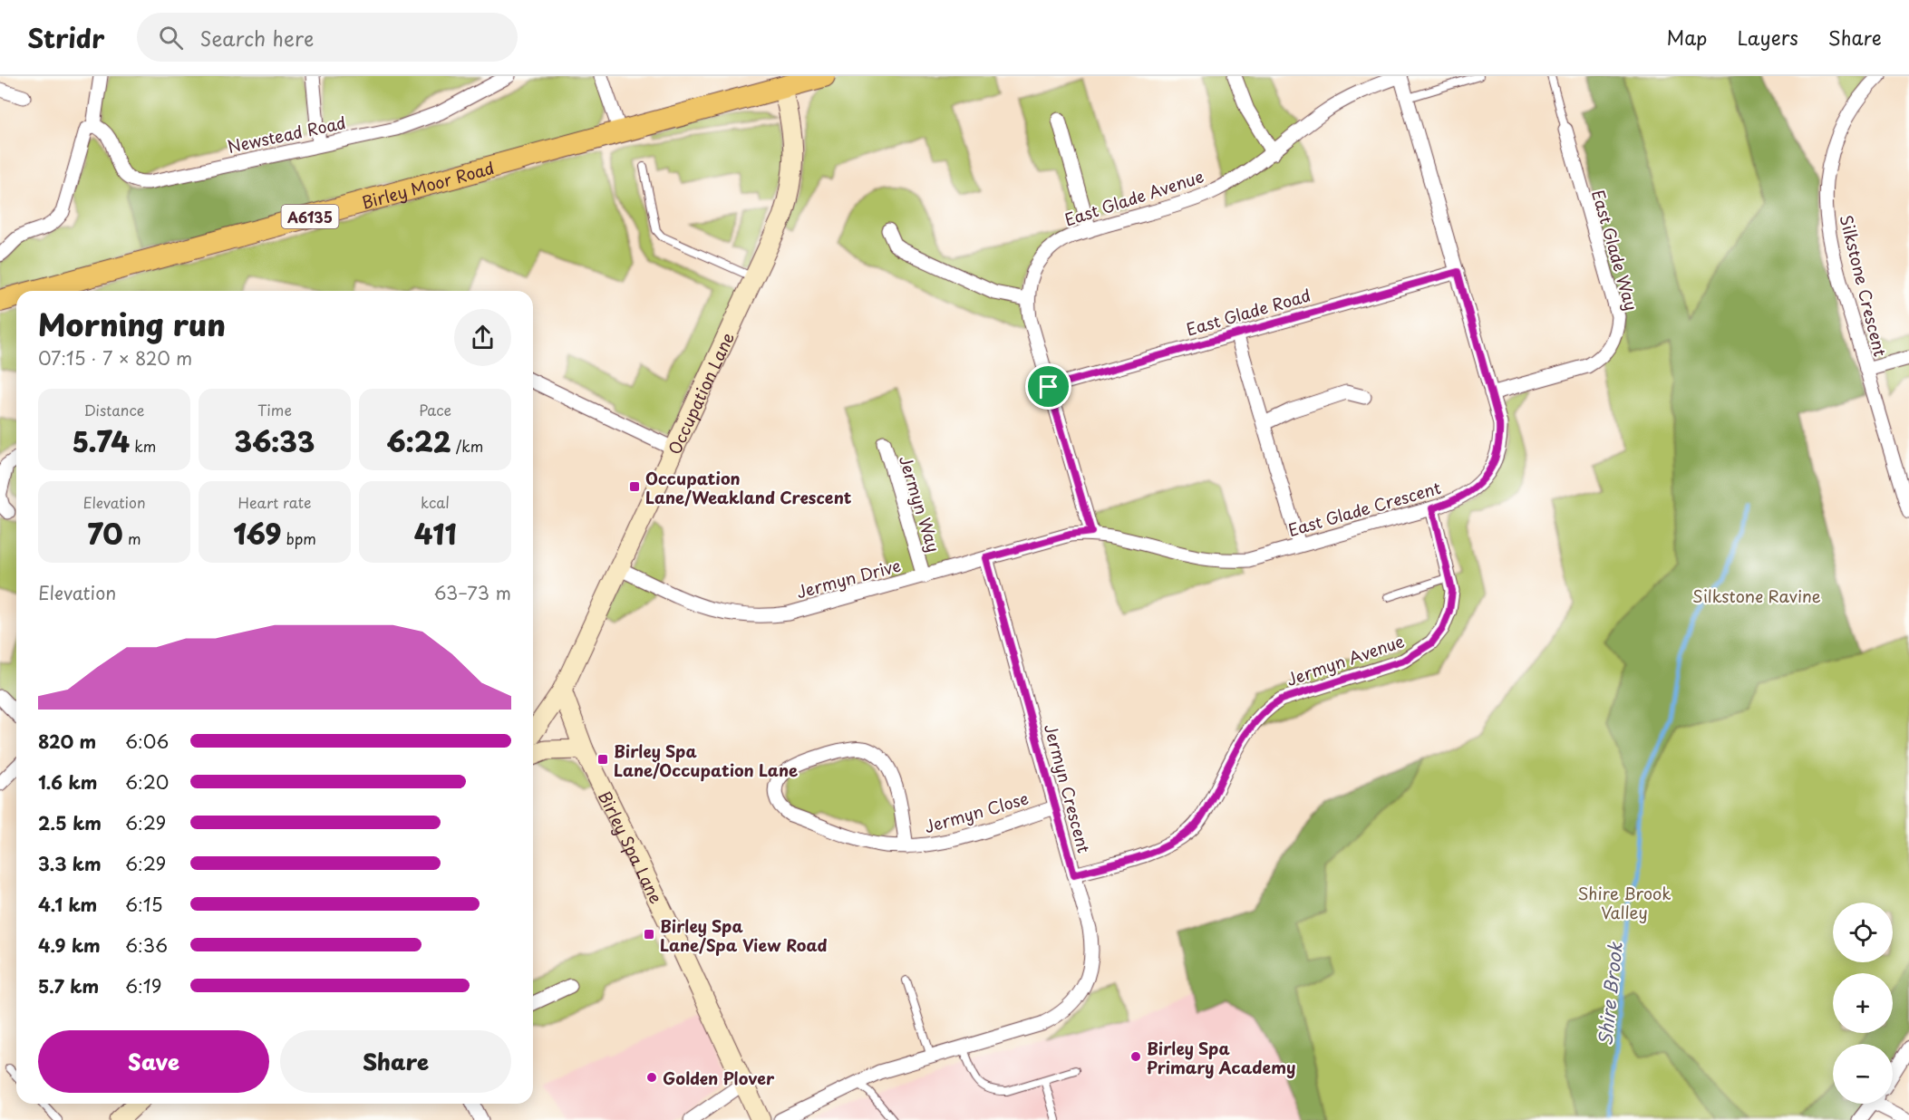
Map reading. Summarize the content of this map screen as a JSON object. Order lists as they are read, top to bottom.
{
  "streets": {
    "main road": ["Birley Moor Road", "A6135"],
    "street": [
      "Newstead Road",
      "East Glade Avenue",
      "East Glade Way",
      "Silkstone Crescent",
      "East Glade Road",
      "Occupation Lane",
      "Jermyn Way",
      "East Glade Crescent",
      "Jermyn Drive",
      "Jermyn Avenue",
      "Jermyn Crescent",
      "Jermyn Close",
      "Birley Spa Lane"
    ]
  },
  "crossings": [
    ["Birley Moor Road", "Occupation Lane"],
    ["East Glade Avenue", "East Glade Road"],
    ["East Glade Avenue", "East Glade Crescent"],
    ["East Glade Avenue", "Jermyn Drive"],
    ["East Glade Way", "East Glade Crescent"],
    ["East Glade Road", "East Glade Crescent"],
    ["Occupation Lane", "Jermyn Drive"],
    ["Occupation Lane", "Birley Spa Lane"],
    ["Jermyn Way", "Jermyn Drive"],
    ["East Glade Crescent", "Jermyn Drive"],
    ["East Glade Crescent", "Jermyn Avenue"],
    ["Jermyn Drive", "Jermyn Crescent"],
    ["Jermyn Avenue", "Jermyn Crescent"],
    ["Jermyn Crescent", "Jermyn Close"]
  ],
  "water": ["Shire Brook"],
  "parks": ["Silkstone Ravine", "Shire Brook Valley"],
  "places": {
    "transit": ["Occupation Lane/Weakland Crescent", "Birley Spa Lane/Occupation Lane", "Birley Spa Lane/Spa View Road"],
    "other": ["Birley Spa Primary Academy", "Golden Plover"]
  },
  "page": {
    "header": "Stridr",
    "search": "Search here",
    "nav": ["Map", "Layers", "Share"],
    "heading": ["Morning run", "07:15 · 7 × 820 m"],
    "stats": [
      ["Distance", "5.74 km"],
      ["Time", "36:33"],
      ["Pace", "6:22 /km"],
      ["Elevation", "70 m"],
      ["Heart rate", "169 bpm"],
      ["kcal", "411"]
    ],
    "chart": ["Elevation", "63–73 m"],
    "list": [
      {
        "name": "820 m",
        "note": "6:06"
      },
      {
        "name": "1.6 km",
        "note": "6:20"
      },
      {
        "name": "2.5 km",
        "note": "6:29"
      },
      {
        "name": "3.3 km",
        "note": "6:29"
      },
      {
        "name": "4.1 km",
        "note": "6:15"
      },
      {
        "name": "4.9 km",
        "note": "6:36"
      },
      {
        "name": "5.7 km",
        "note": "6:19"
      }
    ],
    "map_buttons": ["+", "−"],
    "buttons": ["Save", "Share"]
  }
}
